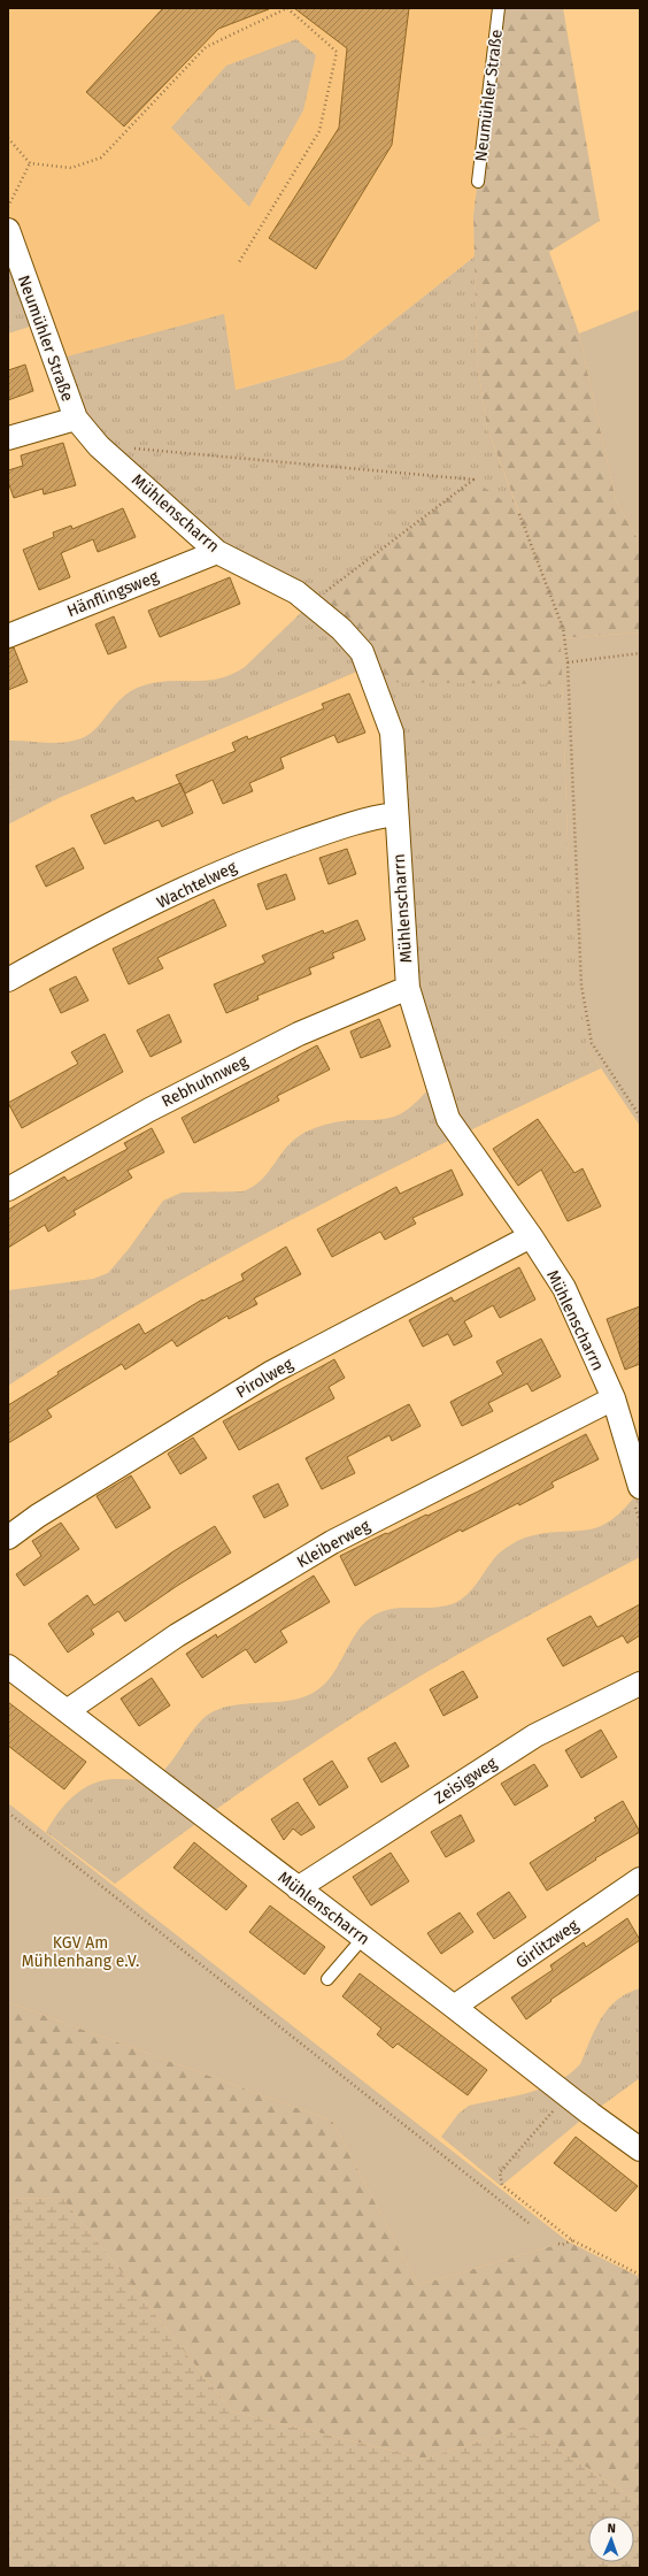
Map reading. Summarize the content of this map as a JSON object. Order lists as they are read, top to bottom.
{
  "streets": {
    "street": [
      "Neumühler Straße",
      "Mühlenscharrn",
      "Hänflingsweg",
      "Wachtelweg",
      "Rebhuhnweg",
      "Pirolweg",
      "Kleiberweg",
      "Zeisigweg",
      "Girlitzweg"
    ]
  },
  "crossings": [
    ["Neumühler Straße", "Mühlenscharrn"],
    ["Mühlenscharrn", "Hänflingsweg"],
    ["Mühlenscharrn", "Wachtelweg"],
    ["Mühlenscharrn", "Rebhuhnweg"],
    ["Mühlenscharrn", "Pirolweg"],
    ["Mühlenscharrn", "Kleiberweg"],
    ["Mühlenscharrn", "Zeisigweg"],
    ["Mühlenscharrn", "Girlitzweg"]
  ],
  "parks": ["KGV Am Mühlenhang e.V."],
  "north": "top"
}
